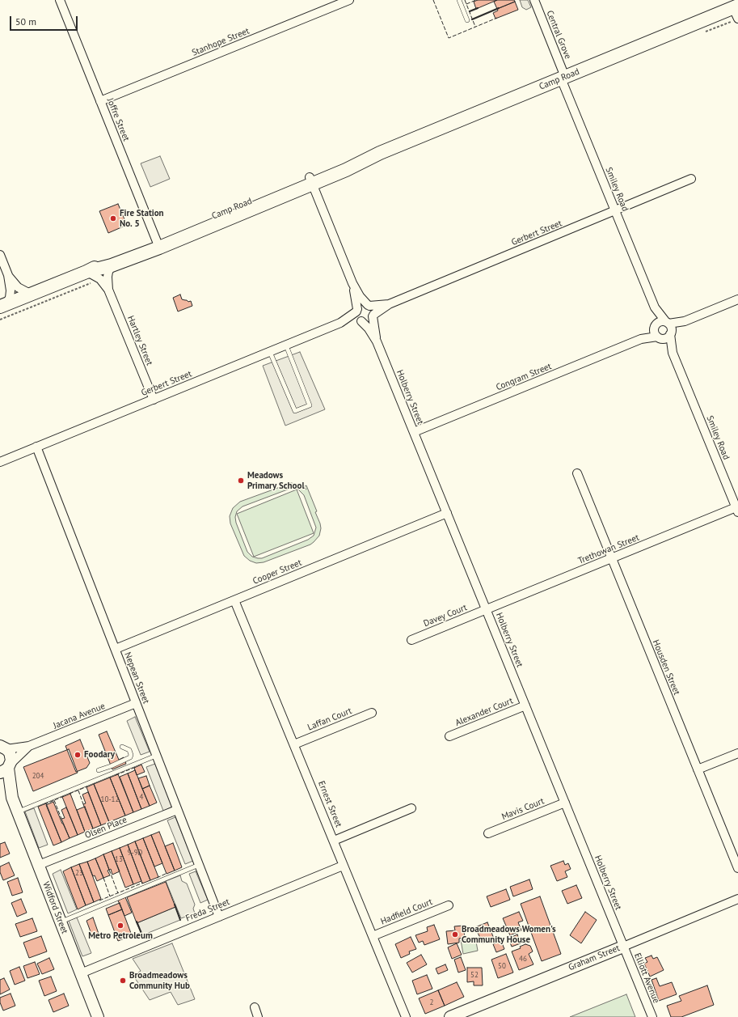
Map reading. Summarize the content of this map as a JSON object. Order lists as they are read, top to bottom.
{
  "streets": {
    "main road": ["Camp Road"],
    "street": [
      "Central Grove",
      "Stanhope Street",
      "Joffre Street",
      "Smiley Road",
      "Gerbert Street",
      "Hartley Street",
      "Congram Street",
      "Holberry Street",
      "Trethowan Street",
      "Cooper Street",
      "Davey Court",
      "Housden Street",
      "Nepean Street",
      "Alexander Court",
      "Jacana Avenue",
      "Laffan Court",
      "Ernest Street",
      "Mavis Court",
      "Olsen Place",
      "Widford Street",
      "Freda Street",
      "Hadfield Court",
      "Graham Street",
      "Elliott Avenue"
    ]
  },
  "crossings": [
    ["Central Grove", "Camp Road"],
    ["Central Grove", "Smiley Road"],
    ["Stanhope Street", "Joffre Street"],
    ["Camp Road", "Joffre Street"],
    ["Camp Road", "Smiley Road"],
    ["Camp Road", "Hartley Street"],
    ["Smiley Road", "Gerbert Street"],
    ["Smiley Road", "Congram Street"],
    ["Smiley Road", "Trethowan Street"],
    ["Gerbert Street", "Hartley Street"],
    ["Gerbert Street", "Holberry Street"],
    ["Gerbert Street", "Nepean Street"],
    ["Congram Street", "Holberry Street"],
    ["Holberry Street", "Trethowan Street"],
    ["Holberry Street", "Cooper Street"],
    ["Holberry Street", "Davey Court"],
    ["Holberry Street", "Alexander Court"],
    ["Holberry Street", "Mavis Court"],
    ["Holberry Street", "Graham Street"],
    ["Holberry Street", "Elliott Avenue"],
    ["Trethowan Street", "Davey Court"],
    ["Trethowan Street", "Housden Street"],
    ["Cooper Street", "Nepean Street"],
    ["Cooper Street", "Ernest Street"],
    ["Nepean Street", "Jacana Avenue"],
    ["Nepean Street", "Olsen Place"],
    ["Nepean Street", "Freda Street"],
    ["Jacana Avenue", "Widford Street"],
    ["Laffan Court", "Ernest Street"],
    ["Ernest Street", "Freda Street"],
    ["Ernest Street", "Hadfield Court"],
    ["Widford Street", "Freda Street"],
    ["Graham Street", "Elliott Avenue"]
  ],
  "places": [
    "Fire Station No. 5",
    "Meadows Primary School",
    "Foodary",
    "Metro Petroleum",
    "Broadmeadows Women's Community House",
    "Broadmeadows Community Hub"
  ],
  "house_numbers": [
    "204",
    "4",
    "10-12",
    "9-9D",
    "13",
    "23",
    "46",
    "50",
    "52",
    "2"
  ],
  "scale_bar": "50 m"
}
